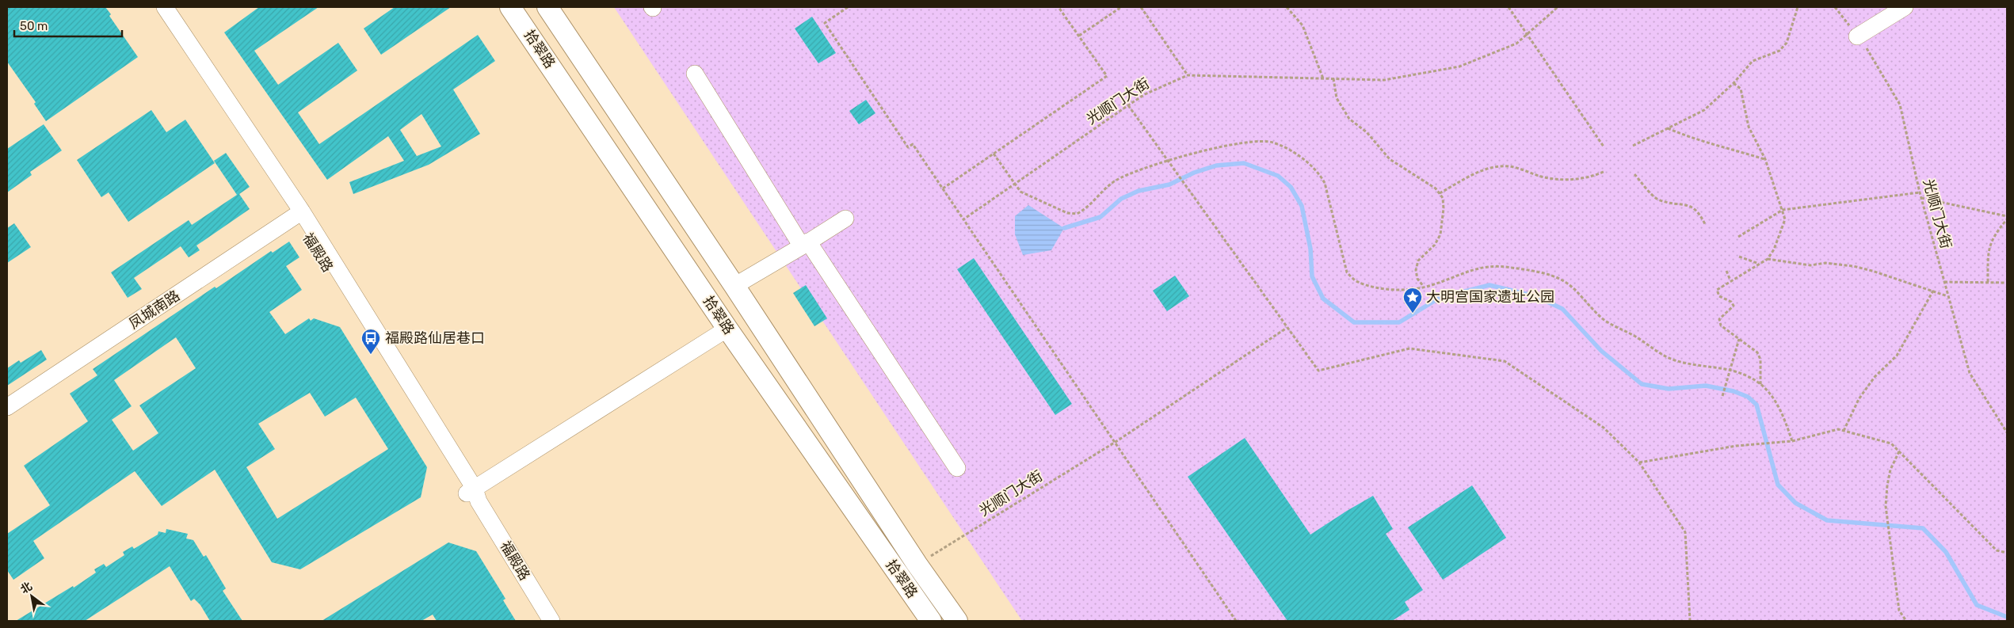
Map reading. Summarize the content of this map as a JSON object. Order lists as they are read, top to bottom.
{
  "streets": {
    "main road": ["拾翠路"],
    "street": ["福殿路", "凤城南路"],
    "path": ["光顺门大街"]
  },
  "crossings": [
    ["拾翠路", "光顺门大街"],
    ["福殿路", "凤城南路"]
  ],
  "places": {
    "place": ["大明宫国家遗址公园"],
    "bus stop": ["福殿路仙居巷口"]
  },
  "scale_bar": "50 m",
  "north": "top left"
}
